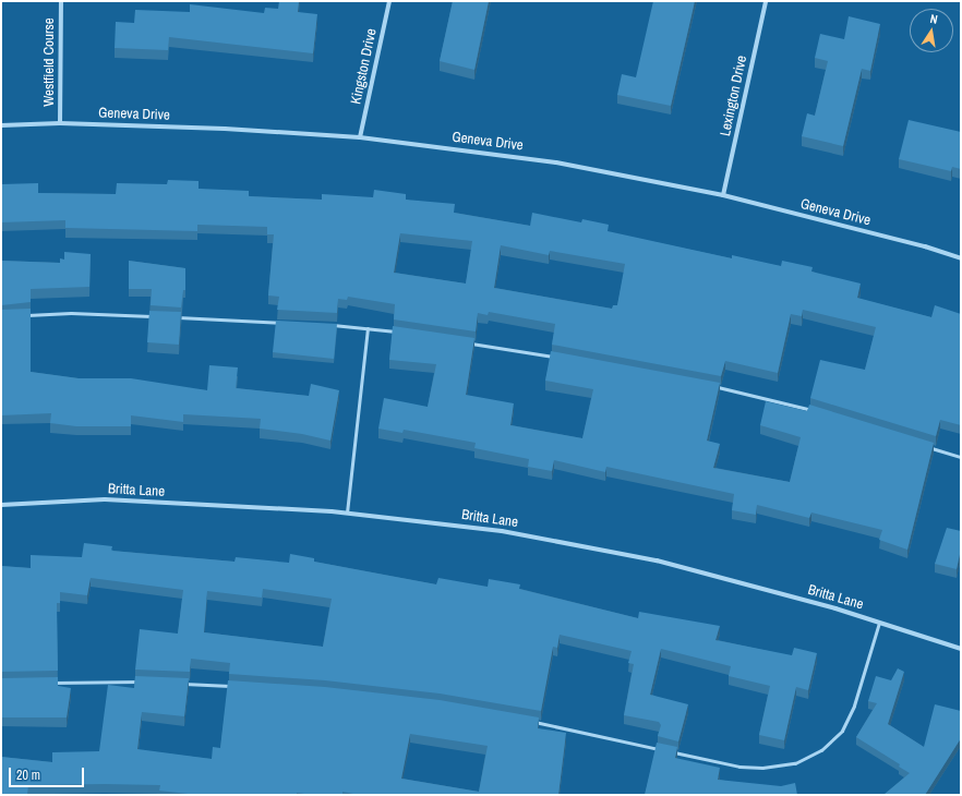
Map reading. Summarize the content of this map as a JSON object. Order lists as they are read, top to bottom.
{
  "streets": {
    "street": [
      "Westfield Course",
      "Kingston Drive",
      "Lexington Drive",
      "Geneva Drive",
      "Britta Lane"
    ]
  },
  "crossings": [
    ["Westfield Course", "Geneva Drive"],
    ["Kingston Drive", "Geneva Drive"],
    ["Lexington Drive", "Geneva Drive"]
  ],
  "scale_bar": "20 m",
  "north": "top"
}
